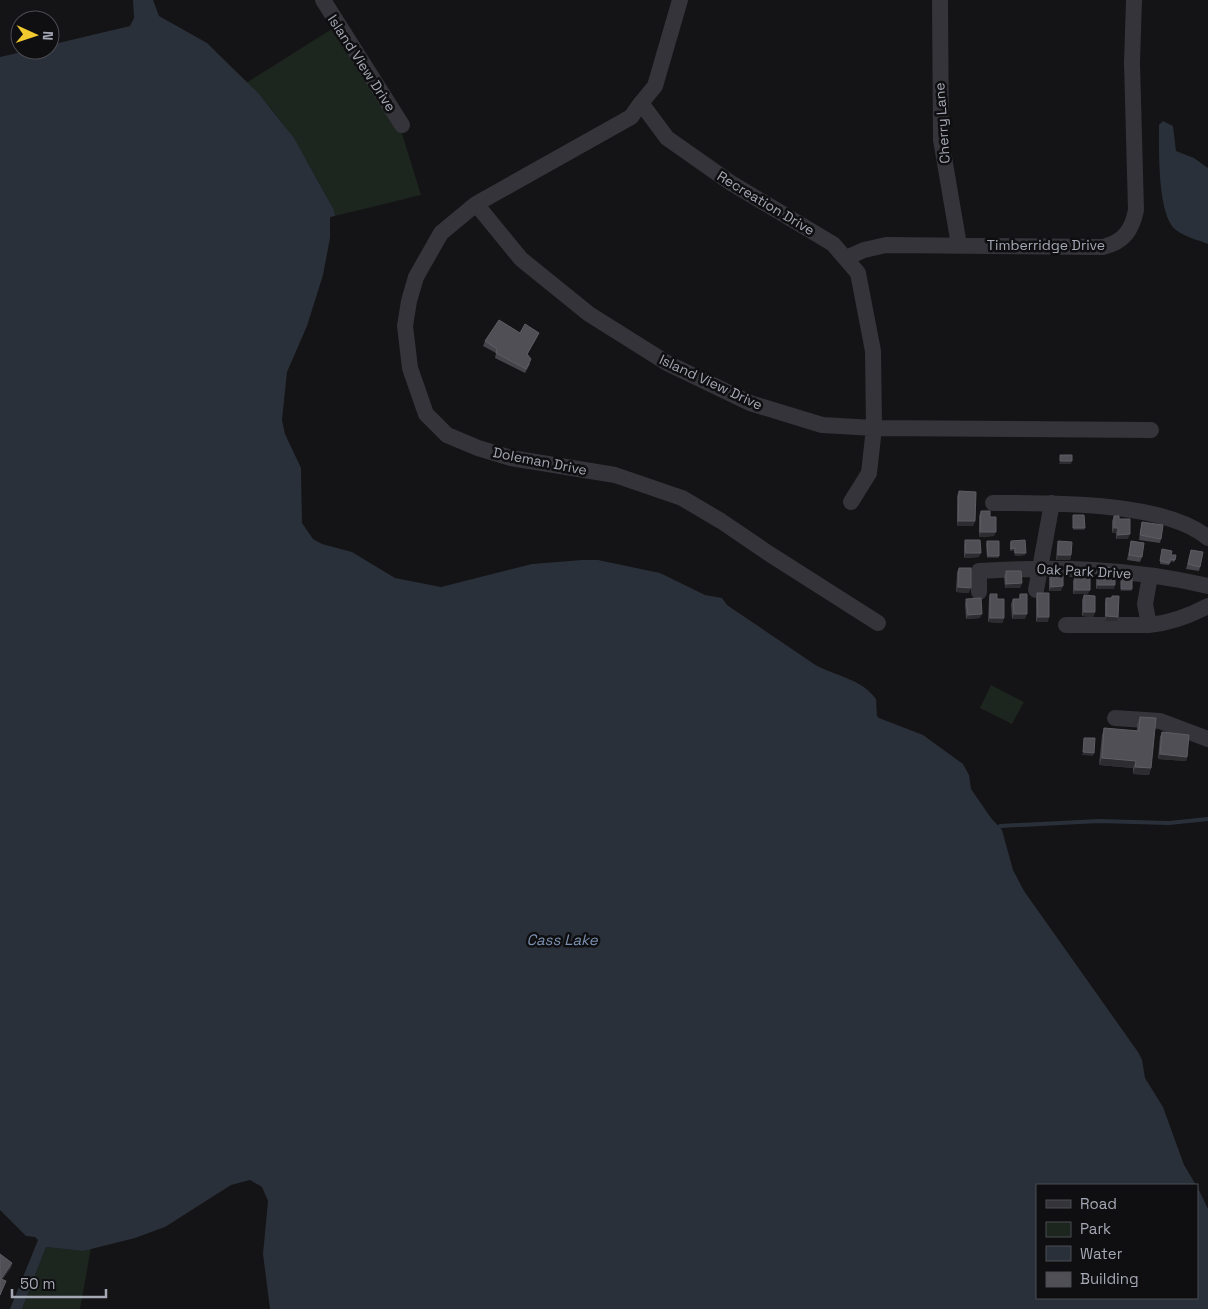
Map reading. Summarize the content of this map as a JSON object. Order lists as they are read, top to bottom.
{
  "streets": {
    "street": [
      "Island View Drive",
      "Cherry Lane",
      "Recreation Drive",
      "Timberridge Drive",
      "Doleman Drive",
      "Oak Park Drive"
    ]
  },
  "crossings": [
    ["Island View Drive", "Recreation Drive"],
    ["Island View Drive", "Doleman Drive"],
    ["Cherry Lane", "Timberridge Drive"],
    ["Recreation Drive", "Timberridge Drive"],
    ["Recreation Drive", "Doleman Drive"]
  ],
  "water": ["Cass Lake"],
  "legend": [
    "Road",
    "Park",
    "Water",
    "Building"
  ],
  "scale_bar": "50 m",
  "north": "right"
}
